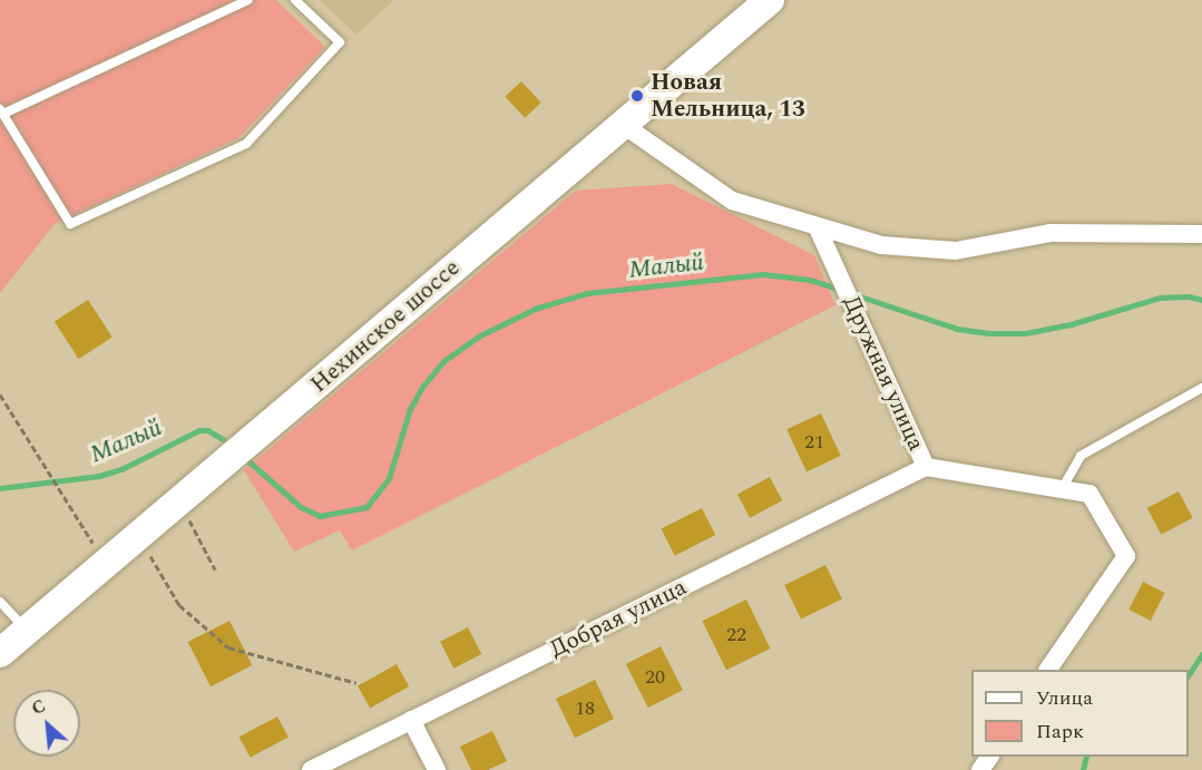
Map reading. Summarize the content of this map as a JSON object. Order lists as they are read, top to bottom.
{
  "streets": {
    "main road": ["Нехинское шоссе"],
    "street": ["Дружная улица", "Добрая улица"]
  },
  "crossings": [
    ["Дружная улица", "Добрая улица"]
  ],
  "water": ["Малый"],
  "places": ["Новая Мельница, 13"],
  "house_numbers": [
    "21",
    "22",
    "20",
    "18"
  ],
  "legend": ["Улица", "Парк"],
  "north": "top left"
}
